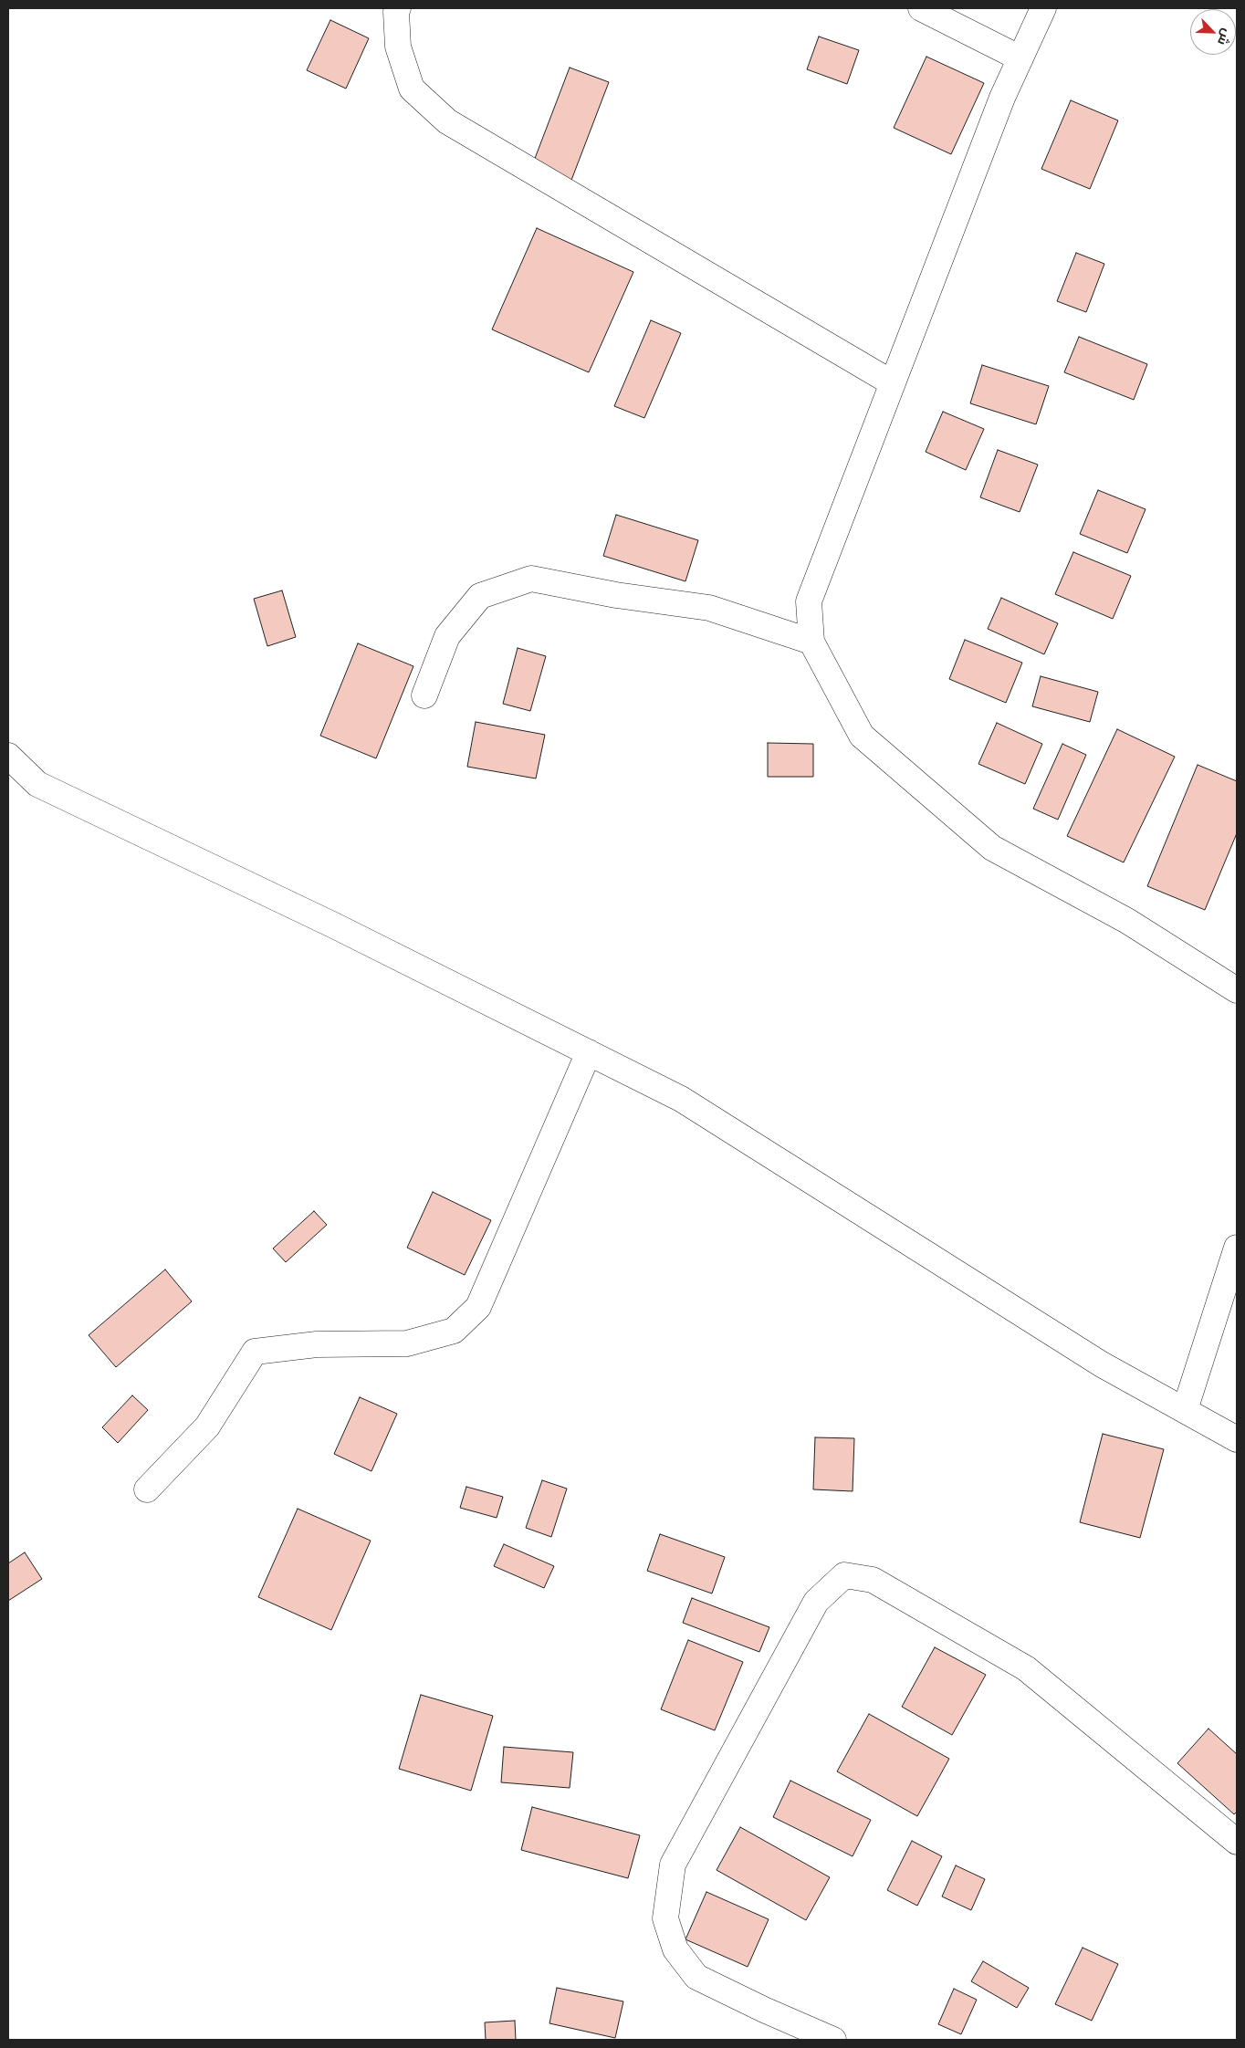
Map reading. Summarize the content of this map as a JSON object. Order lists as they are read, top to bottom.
{
  "north": "bottom right"
}
